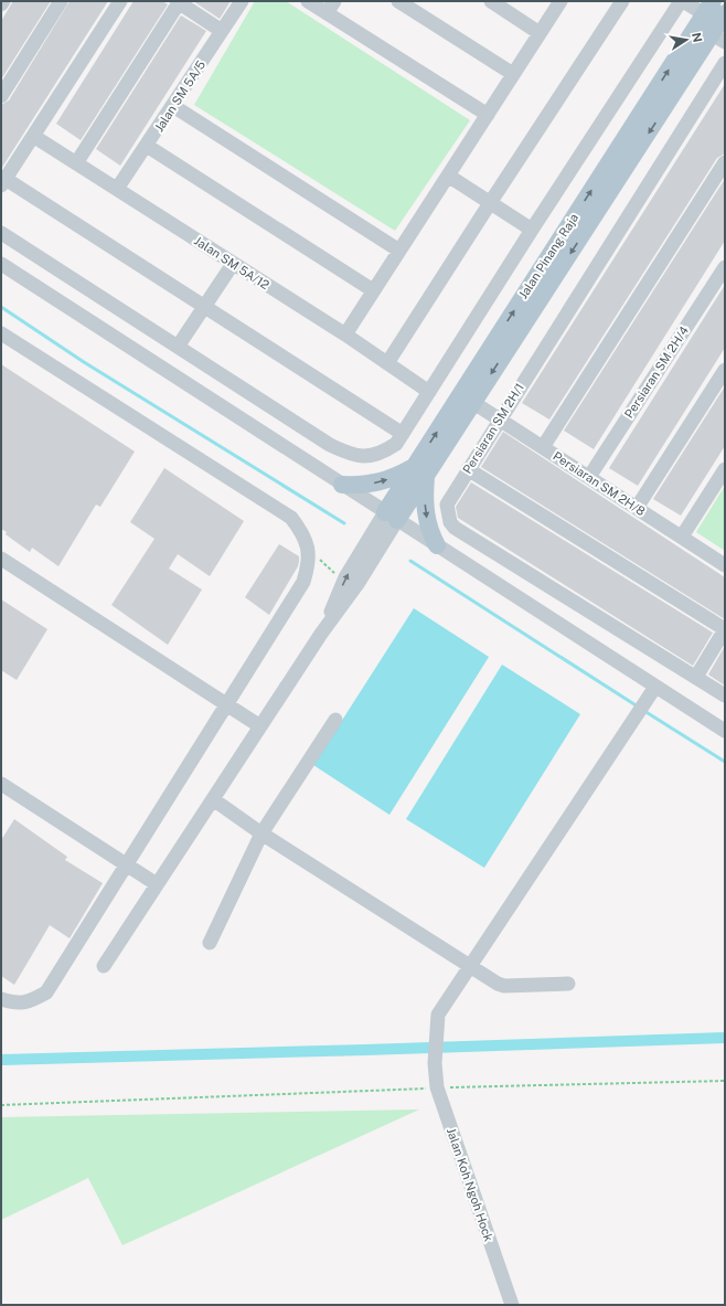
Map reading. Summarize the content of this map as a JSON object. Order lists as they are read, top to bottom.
{
  "streets": {
    "main road": ["Jalan Pinang Raja"],
    "street": [
      "Jalan SM 5A/5",
      "Jalan SM 5A/12",
      "Persiaran SM 2H/4",
      "Persiaran SM 2H/1",
      "Persiaran SM 2H/8",
      "Jalan Koh Ngoh Hock"
    ]
  },
  "crossings": [
    ["Jalan SM 5A/5", "Jalan SM 5A/12"],
    ["Persiaran SM 2H/4", "Persiaran SM 2H/8"],
    ["Persiaran SM 2H/1", "Persiaran SM 2H/8"]
  ],
  "north": "right"
}
